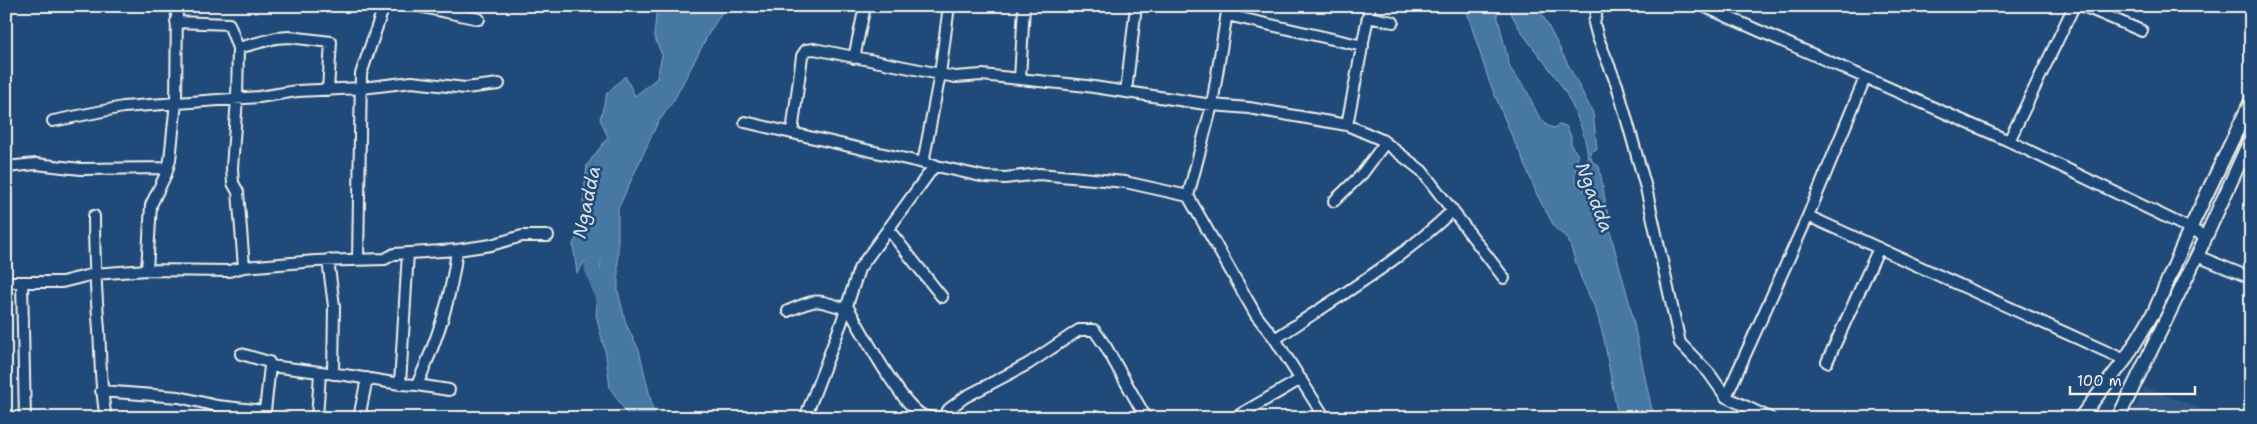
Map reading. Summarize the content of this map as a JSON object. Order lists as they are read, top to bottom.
{
  "water": ["Ngadda"],
  "scale_bar": "100 m"
}
